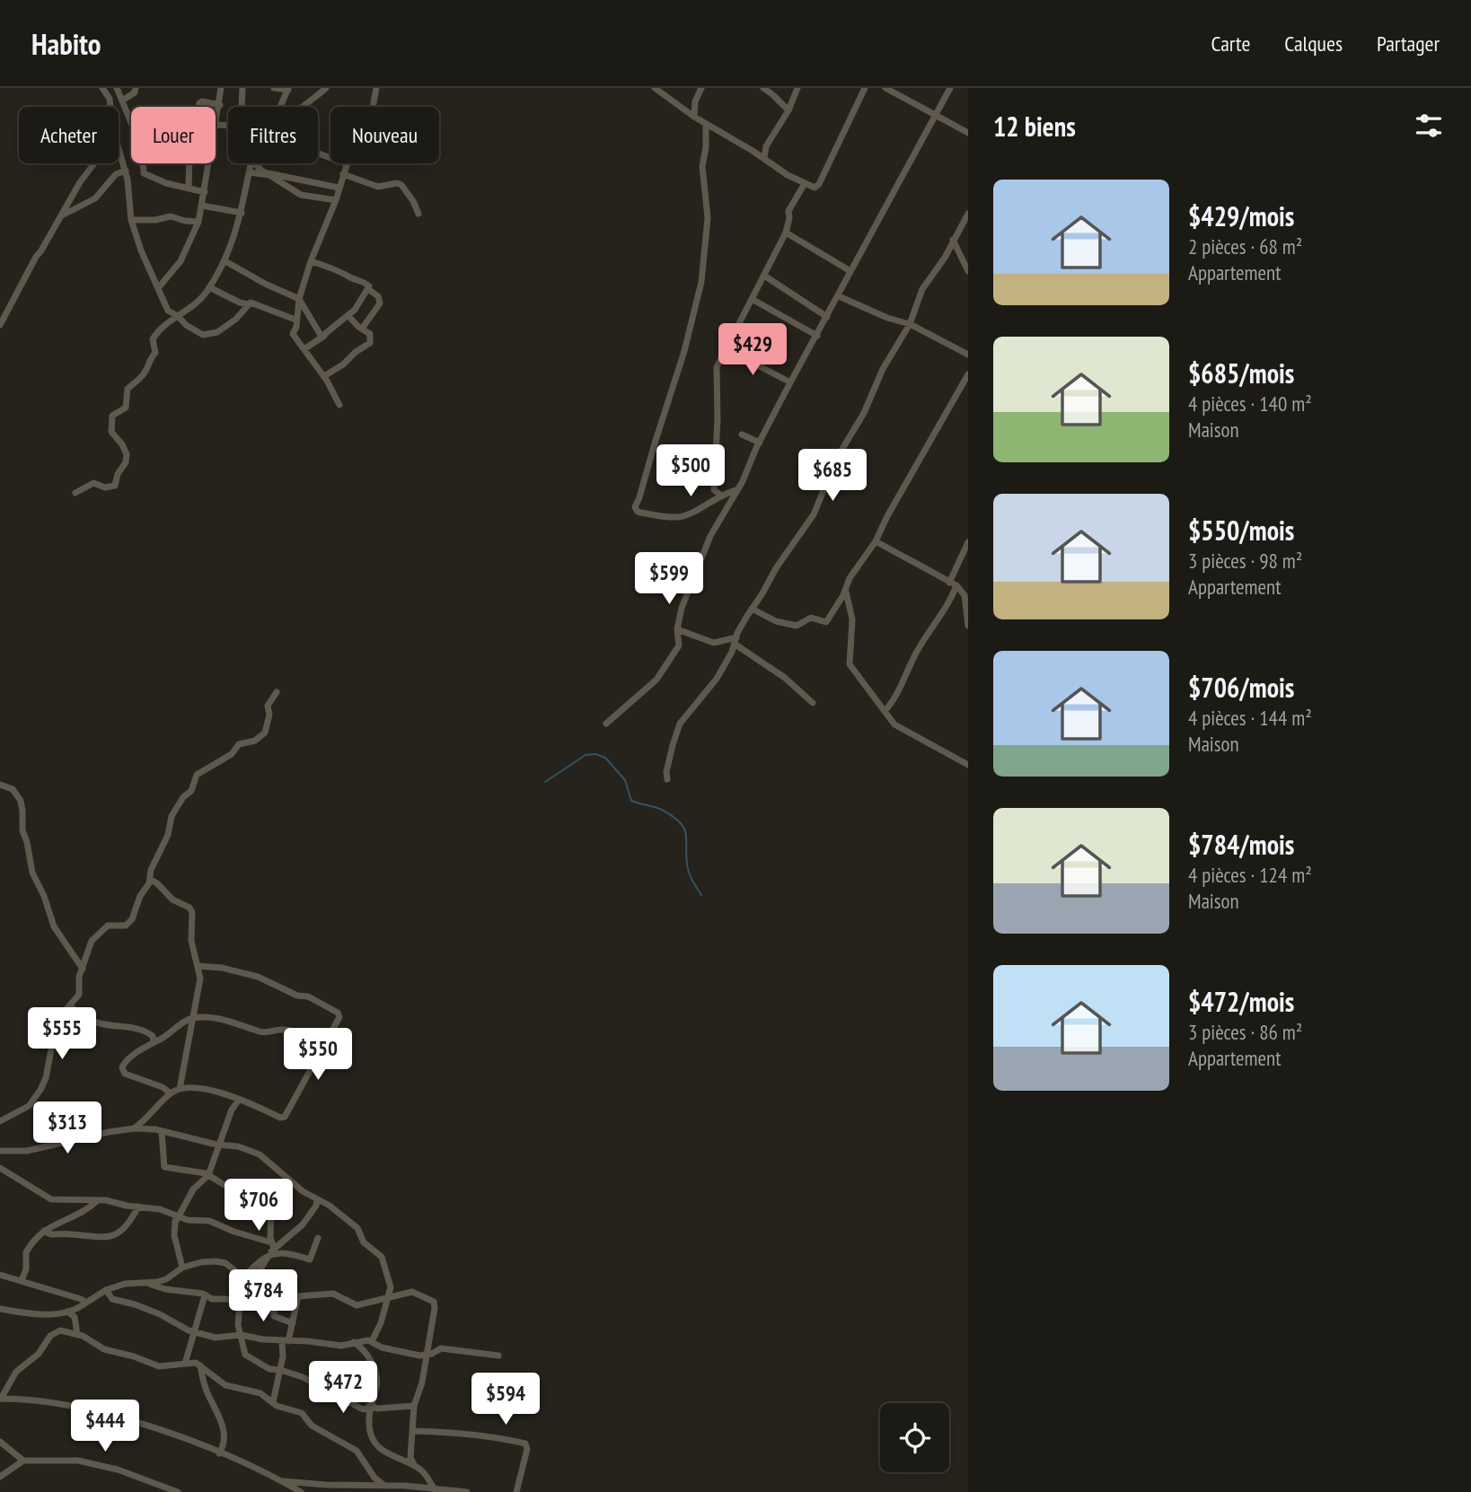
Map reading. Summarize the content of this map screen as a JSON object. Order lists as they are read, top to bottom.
{
  "page": {
    "header": "Habito",
    "nav": ["Carte", "Calques", "Partager"],
    "heading": "12 biens",
    "chip": [
      "Acheter",
      "Louer",
      "Filtres",
      "Nouveau"
    ],
    "list": [
      {
        "name": "$429/mois",
        "note": "2 pièces · 68 m² · Appartement"
      },
      {
        "name": "$685/mois",
        "note": "4 pièces · 140 m² · Maison"
      },
      {
        "name": "$550/mois",
        "note": "3 pièces · 98 m² · Appartement"
      },
      {
        "name": "$706/mois",
        "note": "4 pièces · 144 m² · Maison"
      },
      {
        "name": "$784/mois",
        "note": "4 pièces · 124 m² · Maison"
      },
      {
        "name": "$472/mois",
        "note": "3 pièces · 86 m² · Appartement"
      }
    ],
    "price": [
      "$429",
      "$500",
      "$685",
      "$599",
      "$555",
      "$550",
      "$313",
      "$706",
      "$784",
      "$472",
      "$594",
      "$444"
    ]
  }
}
